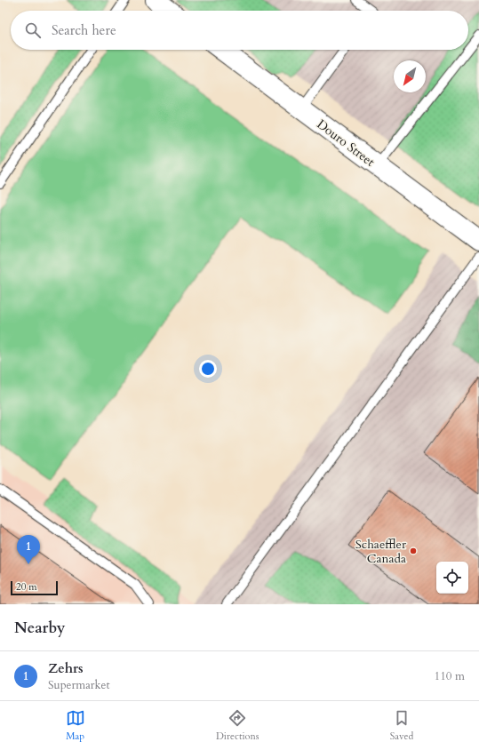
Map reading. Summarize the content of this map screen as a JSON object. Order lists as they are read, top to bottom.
{
  "streets": {
    "street": ["Douro Street"]
  },
  "places": ["Schaeffler Canada"],
  "scale_bar": "20 m",
  "north": "bottom left",
  "page": {
    "search": "Search here",
    "pins": "1",
    "scale": "20 m",
    "heading": "Nearby",
    "list": [
      {
        "mark": "1",
        "name": "Zehrs",
        "note": "Supermarket",
        "value": "110 m"
      }
    ],
    "nav": ["Map", "Directions", "Saved"]
  }
}
